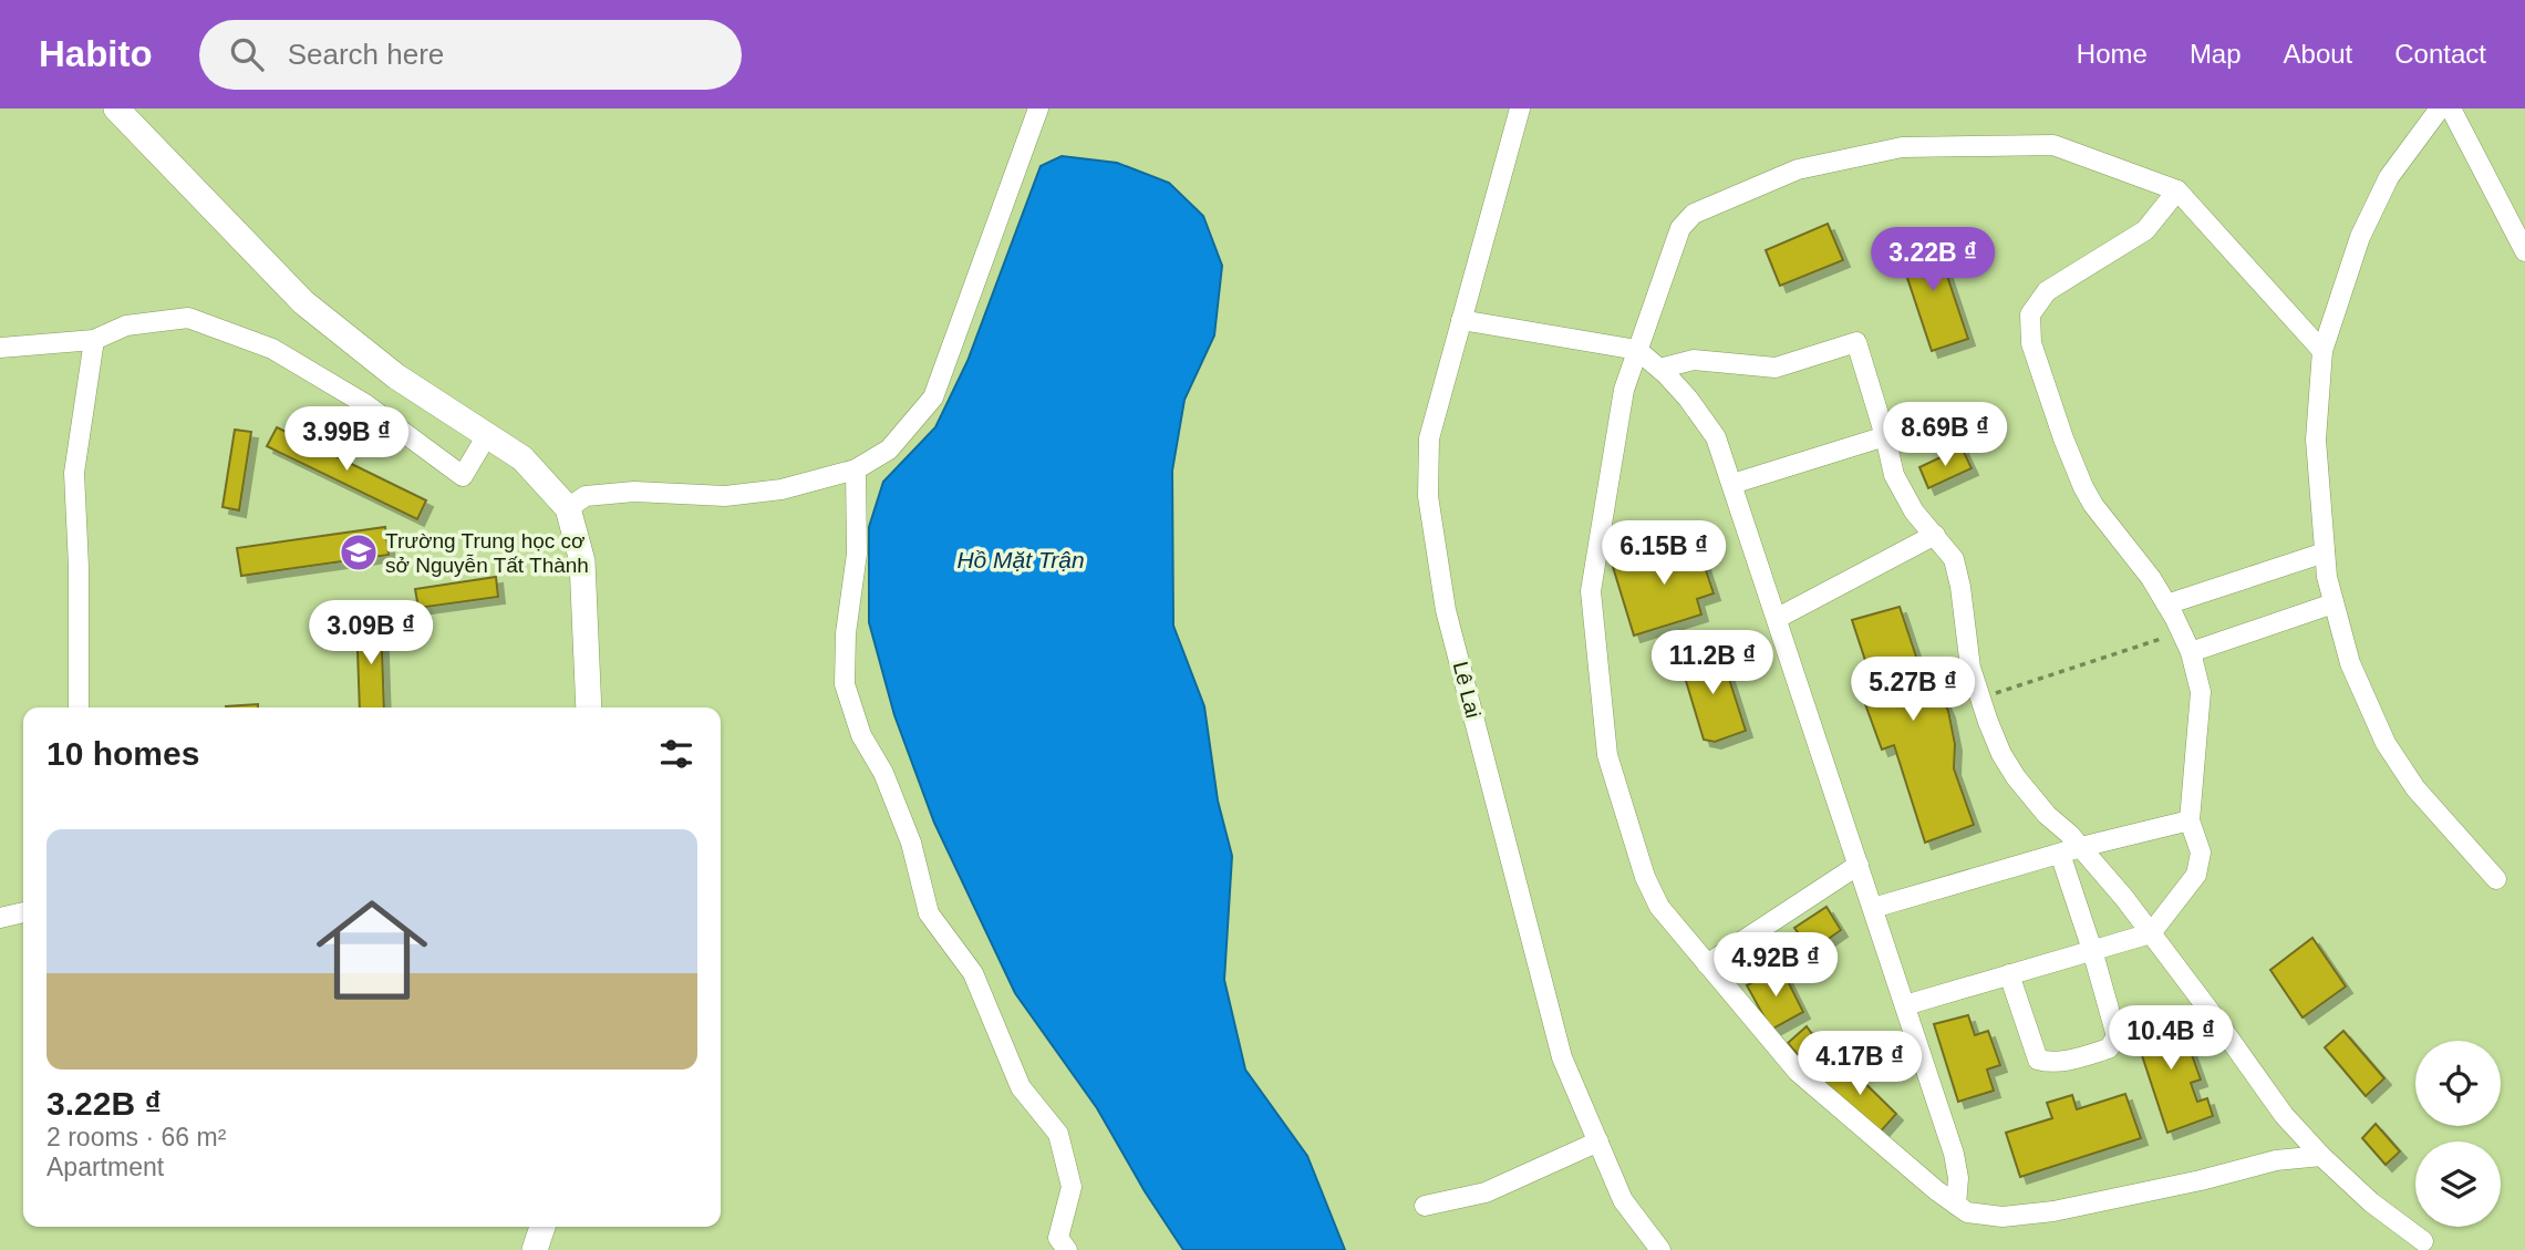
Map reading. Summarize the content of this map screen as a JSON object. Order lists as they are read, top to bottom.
{
  "streets": {
    "street": ["Lê Lai"]
  },
  "water": ["Hồ Mặt Trận"],
  "places": {
    "school or university": ["Trường Trung học cơ sở Nguyễn Tất Thành"]
  },
  "page": {
    "header": "Habito",
    "search": "Search here",
    "nav": [
      "Home",
      "Map",
      "About",
      "Contact"
    ],
    "price": [
      "3.22B ₫",
      "8.69B ₫",
      "3.99B ₫",
      "6.15B ₫",
      "3.09B ₫",
      "11.2B ₫",
      "5.27B ₫",
      "4.92B ₫",
      "10.4B ₫",
      "4.17B ₫"
    ],
    "heading": "10 homes",
    "list": [
      {
        "name": "3.22B ₫",
        "note": "2 rooms · 66 m² · Apartment"
      }
    ]
  }
}
